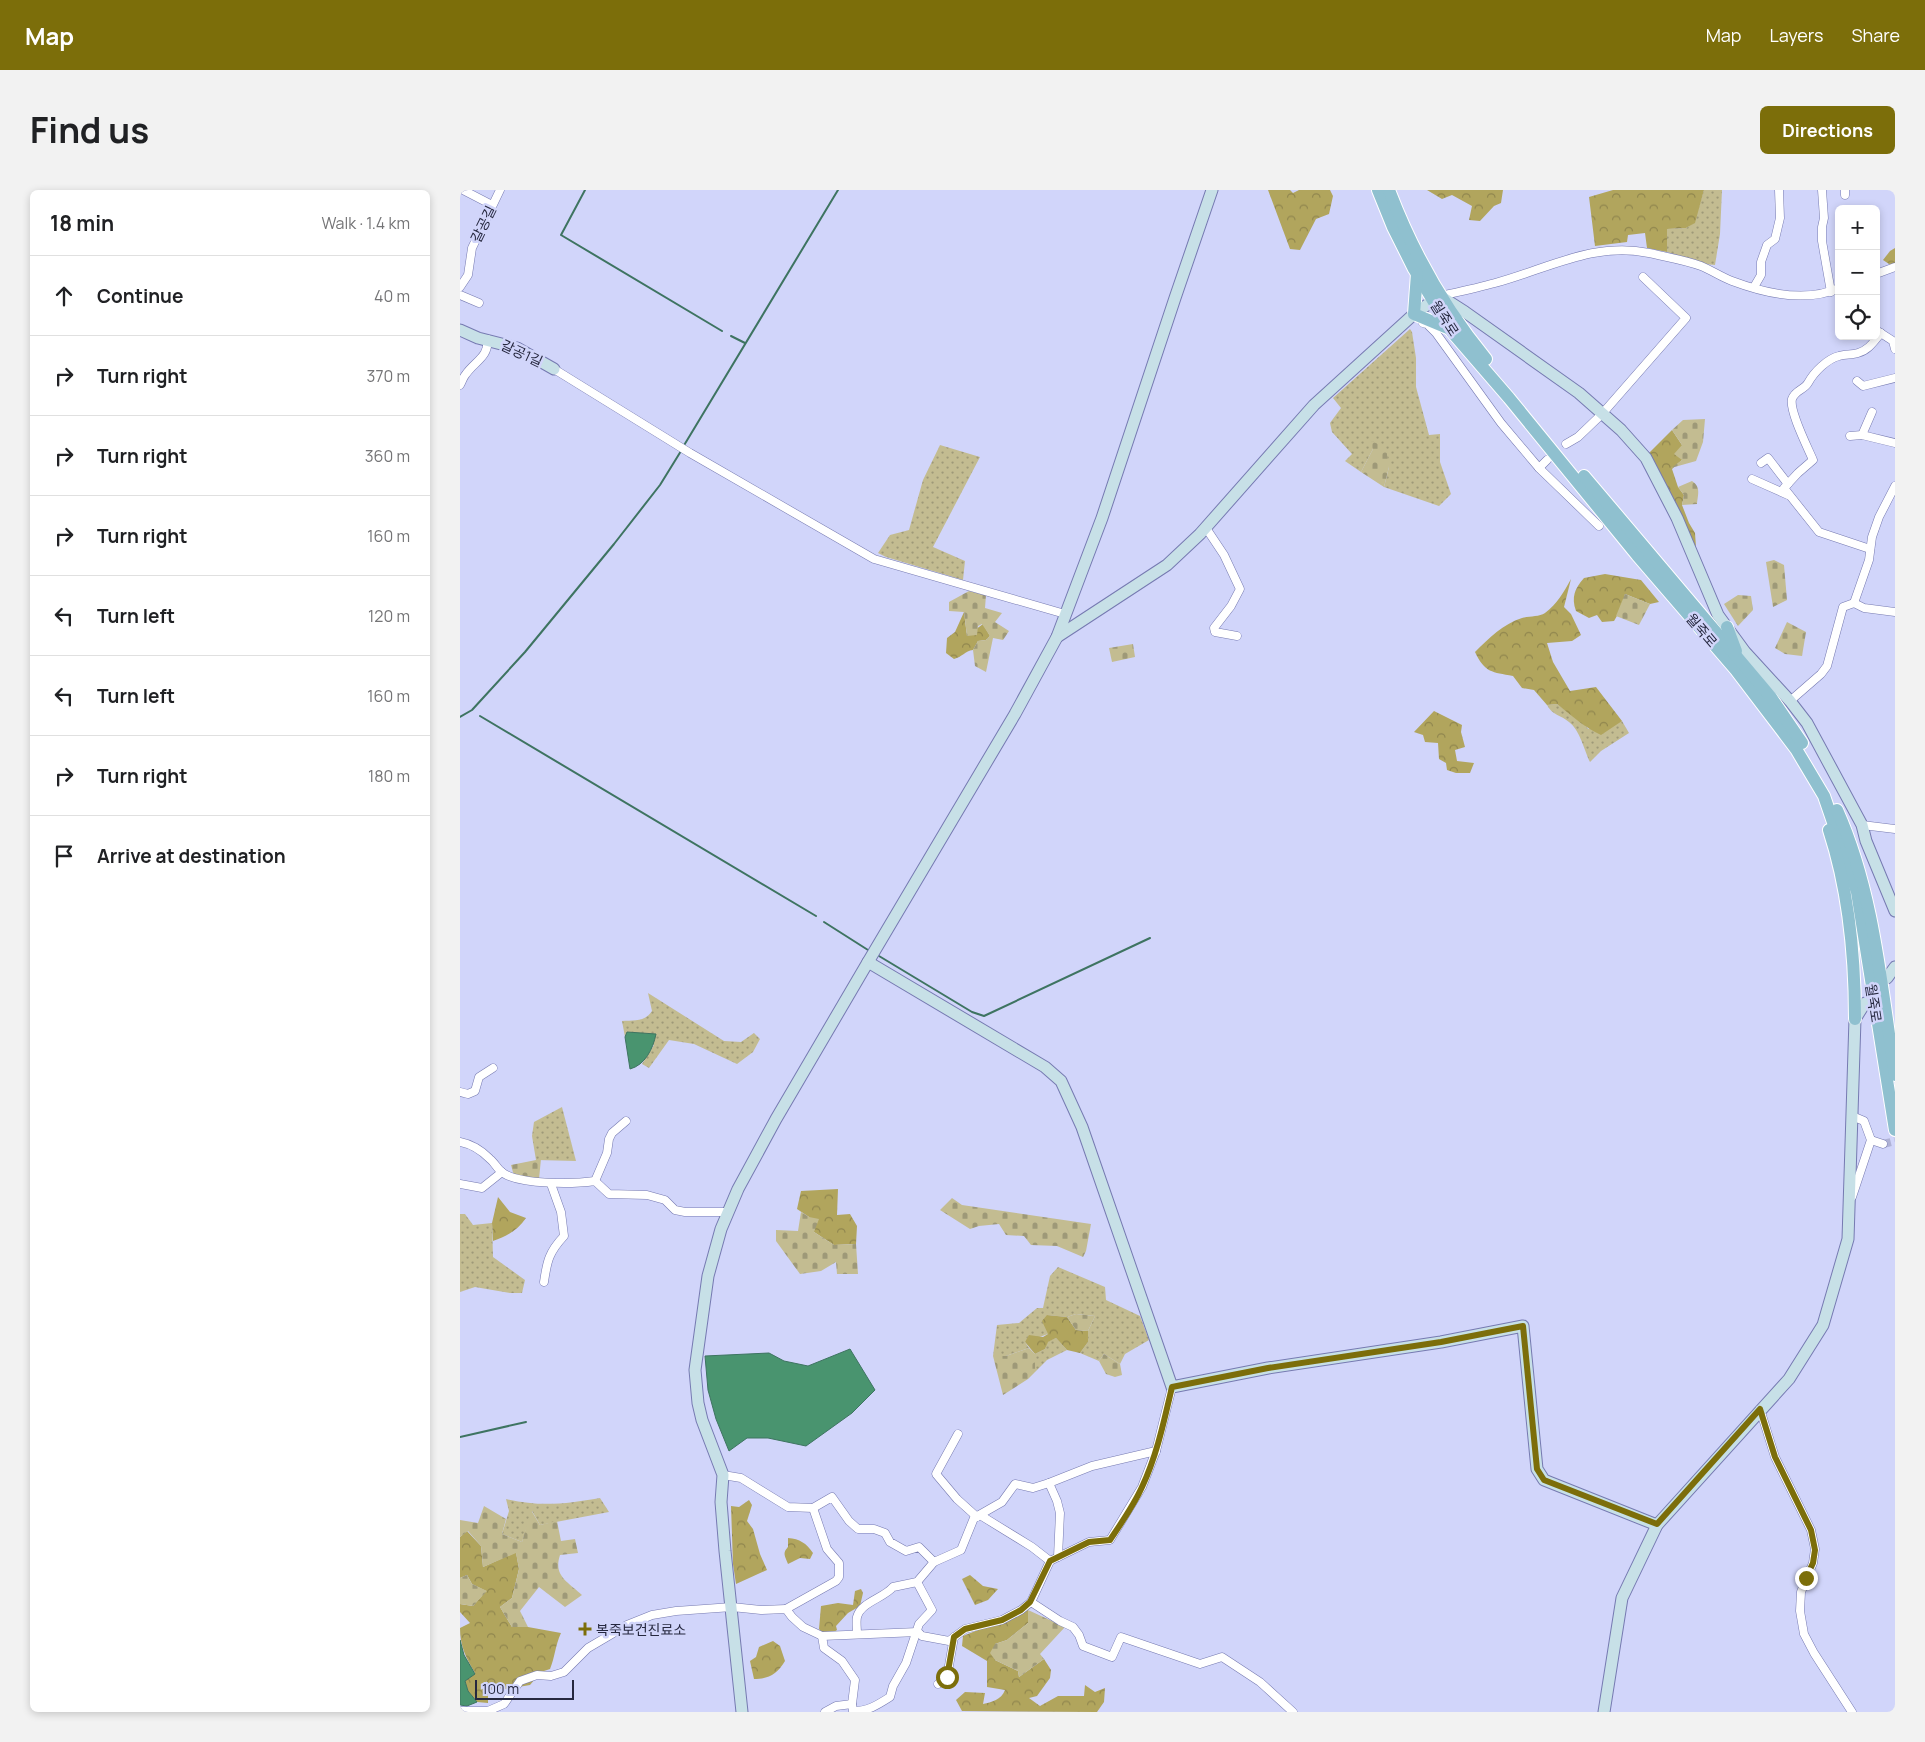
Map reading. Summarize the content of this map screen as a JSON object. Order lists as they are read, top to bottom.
{
  "streets": {
    "main road": ["월죽로"],
    "street": ["갈공길", "갈공1길"]
  },
  "places": {
    "health": ["복죽보건진료소"]
  },
  "scale_bar": "100 m",
  "page": {
    "header": "Map",
    "nav": ["Map", "Layers", "Share"],
    "title": "Find us",
    "buttons": "Directions",
    "heading": ["18 min", "Walk · 1.4 km"],
    "map_buttons": ["+", "−"],
    "list": [
      ["Continue", "40 m"],
      ["Turn right", "370 m"],
      ["Turn right", "360 m"],
      ["Turn right", "160 m"],
      ["Turn left", "120 m"],
      ["Turn left", "160 m"],
      ["Turn right", "180 m"],
      "Arrive at destination"
    ],
    "scale": "100 m"
  }
}
